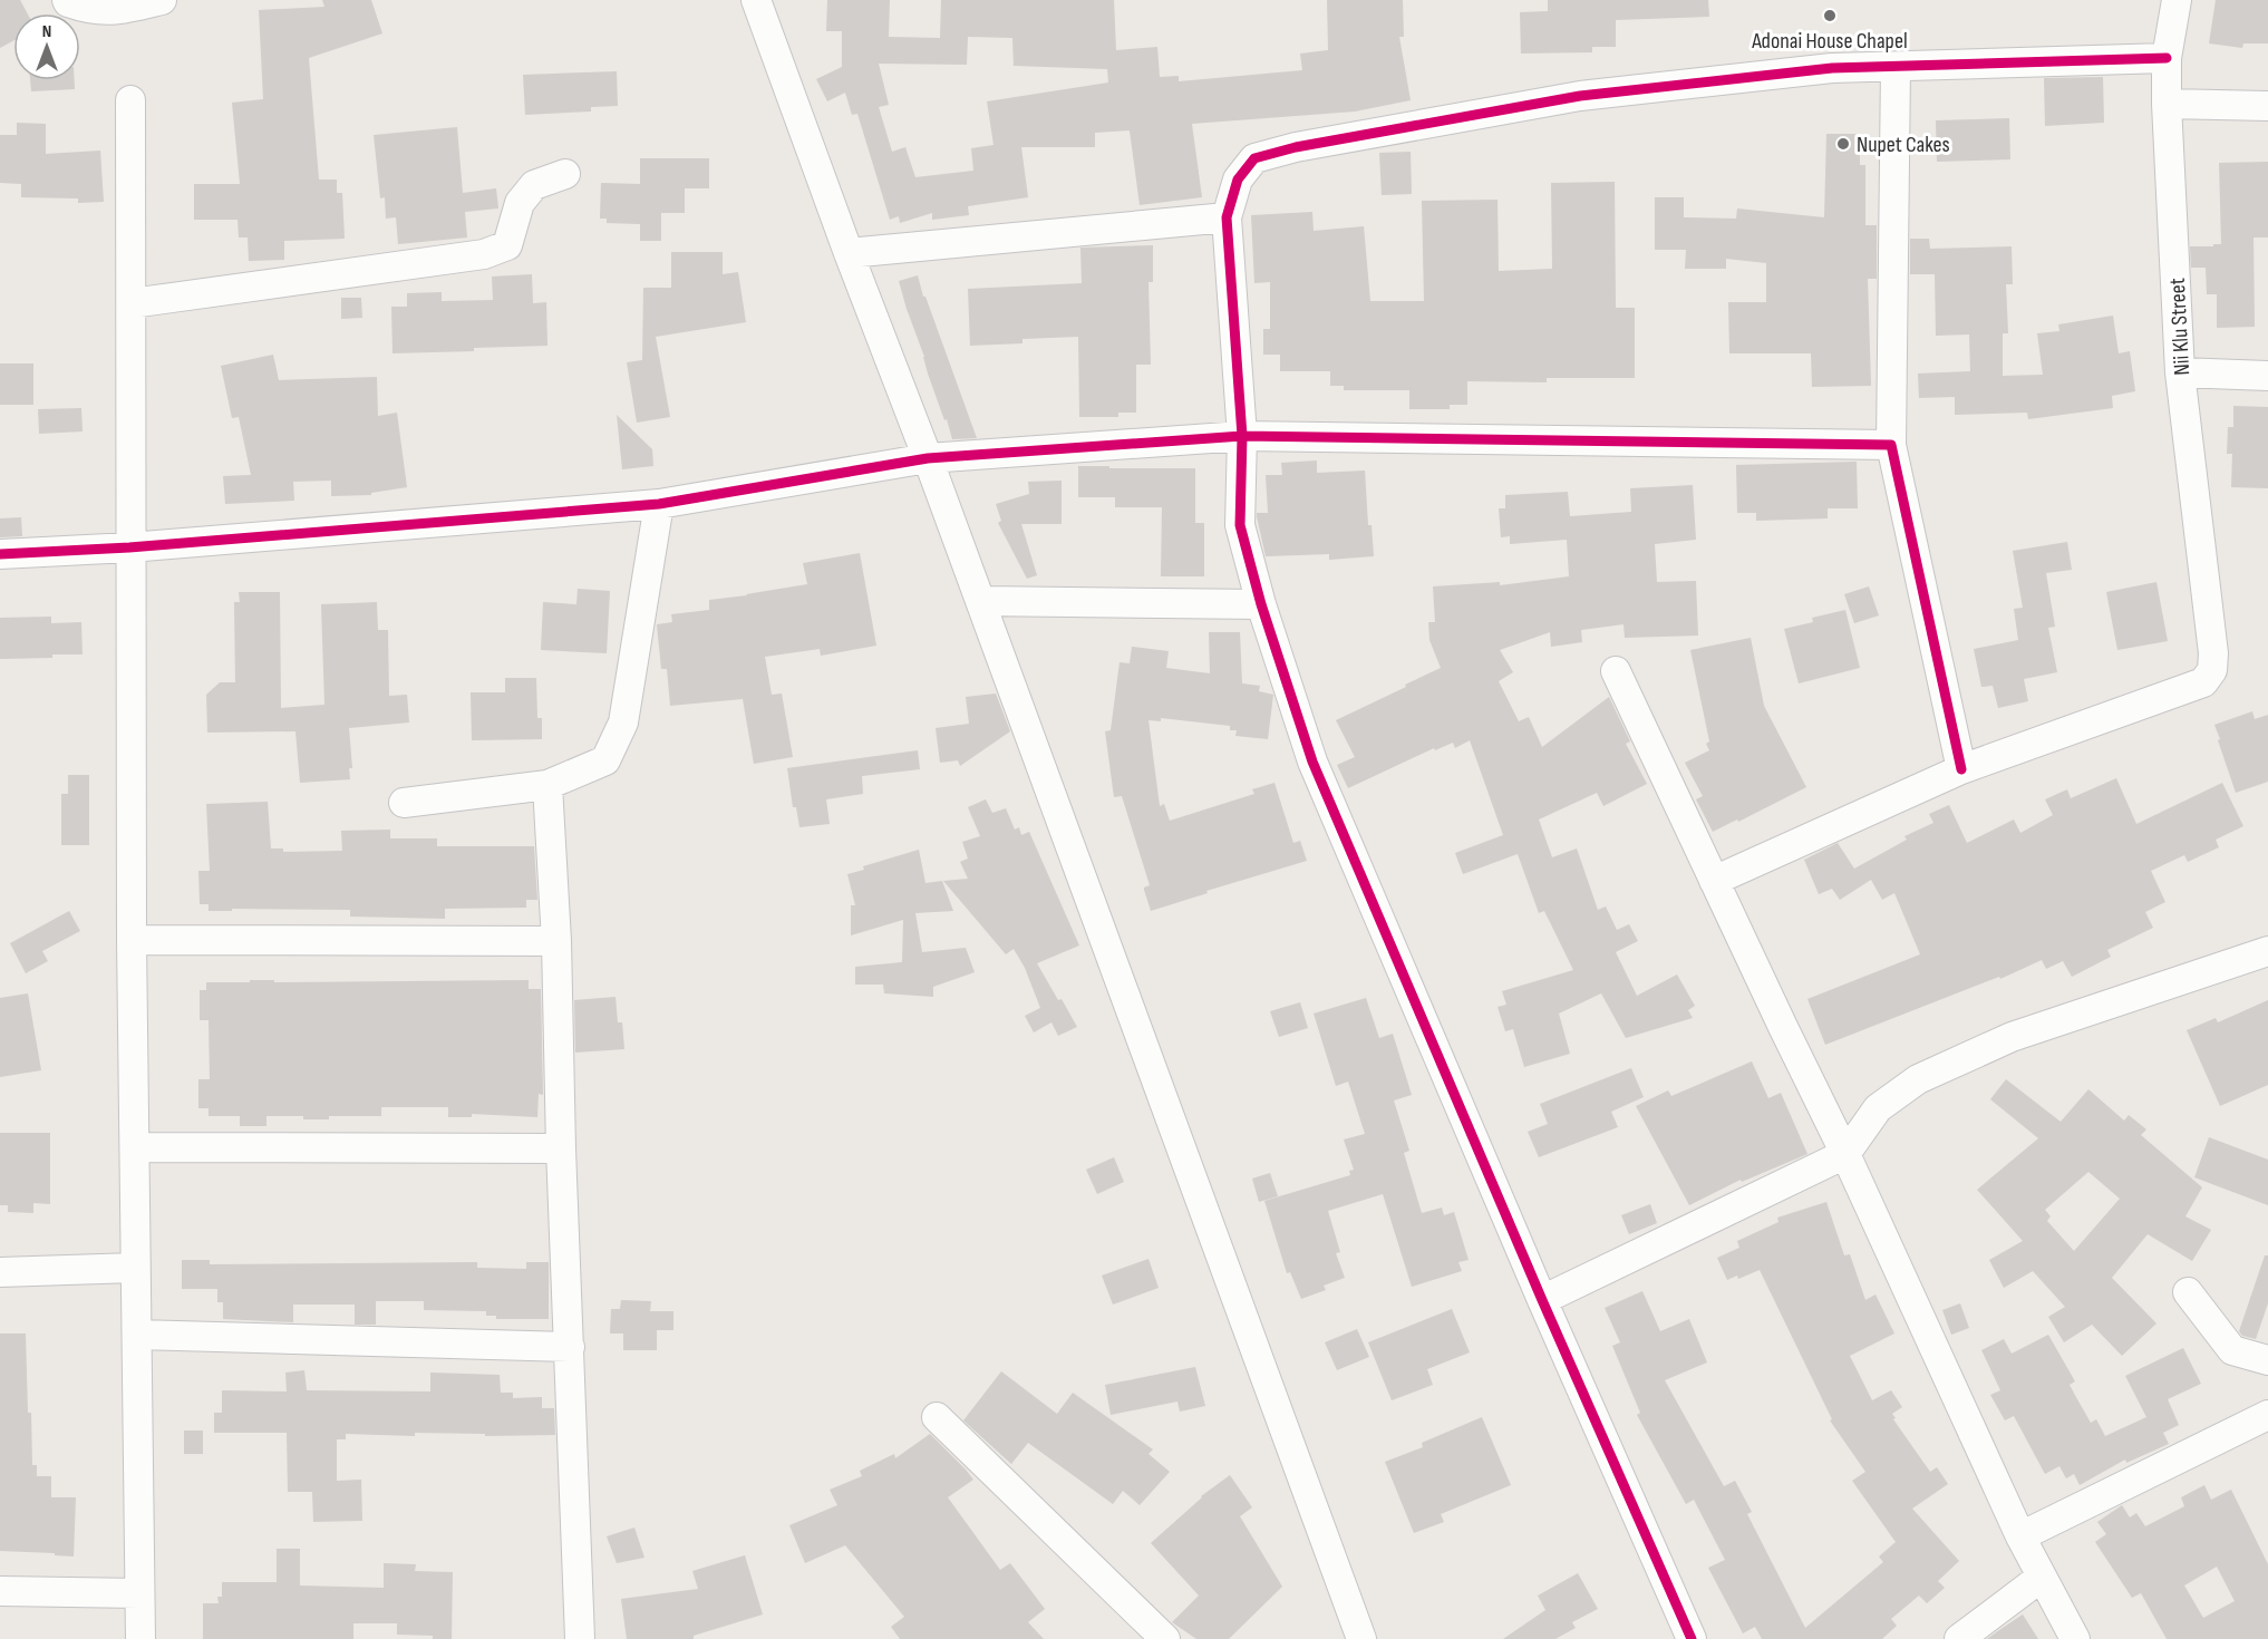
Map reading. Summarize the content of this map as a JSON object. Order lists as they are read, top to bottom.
{
  "streets": {
    "street": ["Nii Klu Street"]
  },
  "places": ["Adonai House Chapel", "Nupet Cakes"],
  "north": "top"
}
